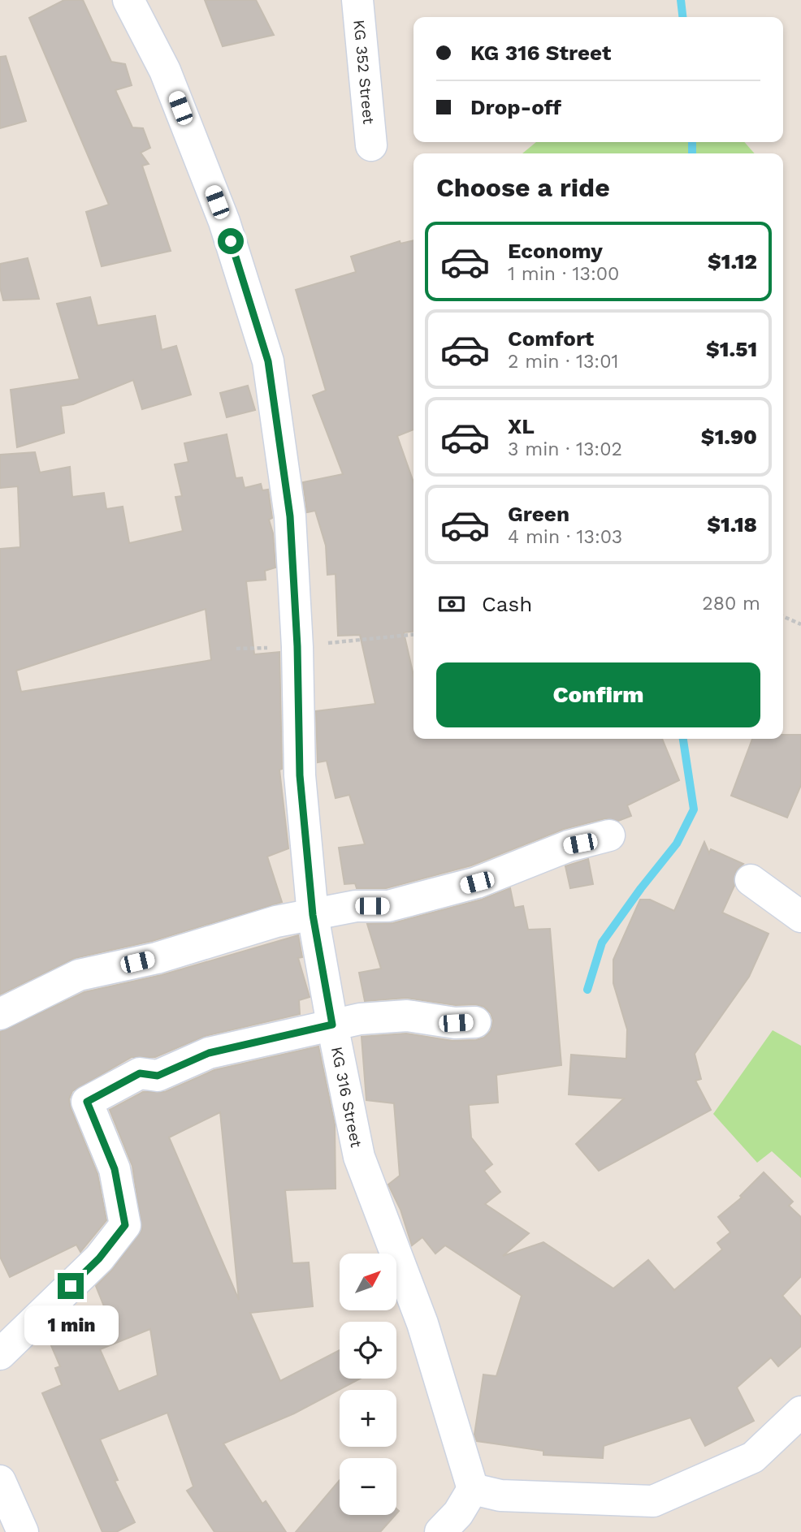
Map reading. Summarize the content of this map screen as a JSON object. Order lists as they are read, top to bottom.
{
  "streets": {
    "street": ["KG 352 Street", "KG 316 Street"]
  },
  "north": "top right",
  "page": {
    "banner": ["KG 316 Street", "Drop-off"],
    "heading": "Choose a ride",
    "list": [
      {
        "name": "Economy",
        "note": "1 min · 13:00",
        "value": "$1.12"
      },
      {
        "name": "Comfort",
        "note": "2 min · 13:01",
        "value": "$1.51"
      },
      {
        "name": "XL",
        "note": "3 min · 13:02",
        "value": "$1.90"
      },
      {
        "name": "Green",
        "note": "4 min · 13:03",
        "value": "$1.18"
      }
    ],
    "pay": ["Cash", "280 m"],
    "buttons": "Confirm",
    "map_buttons": ["+", "−"],
    "bubble": "1 min"
  }
}
